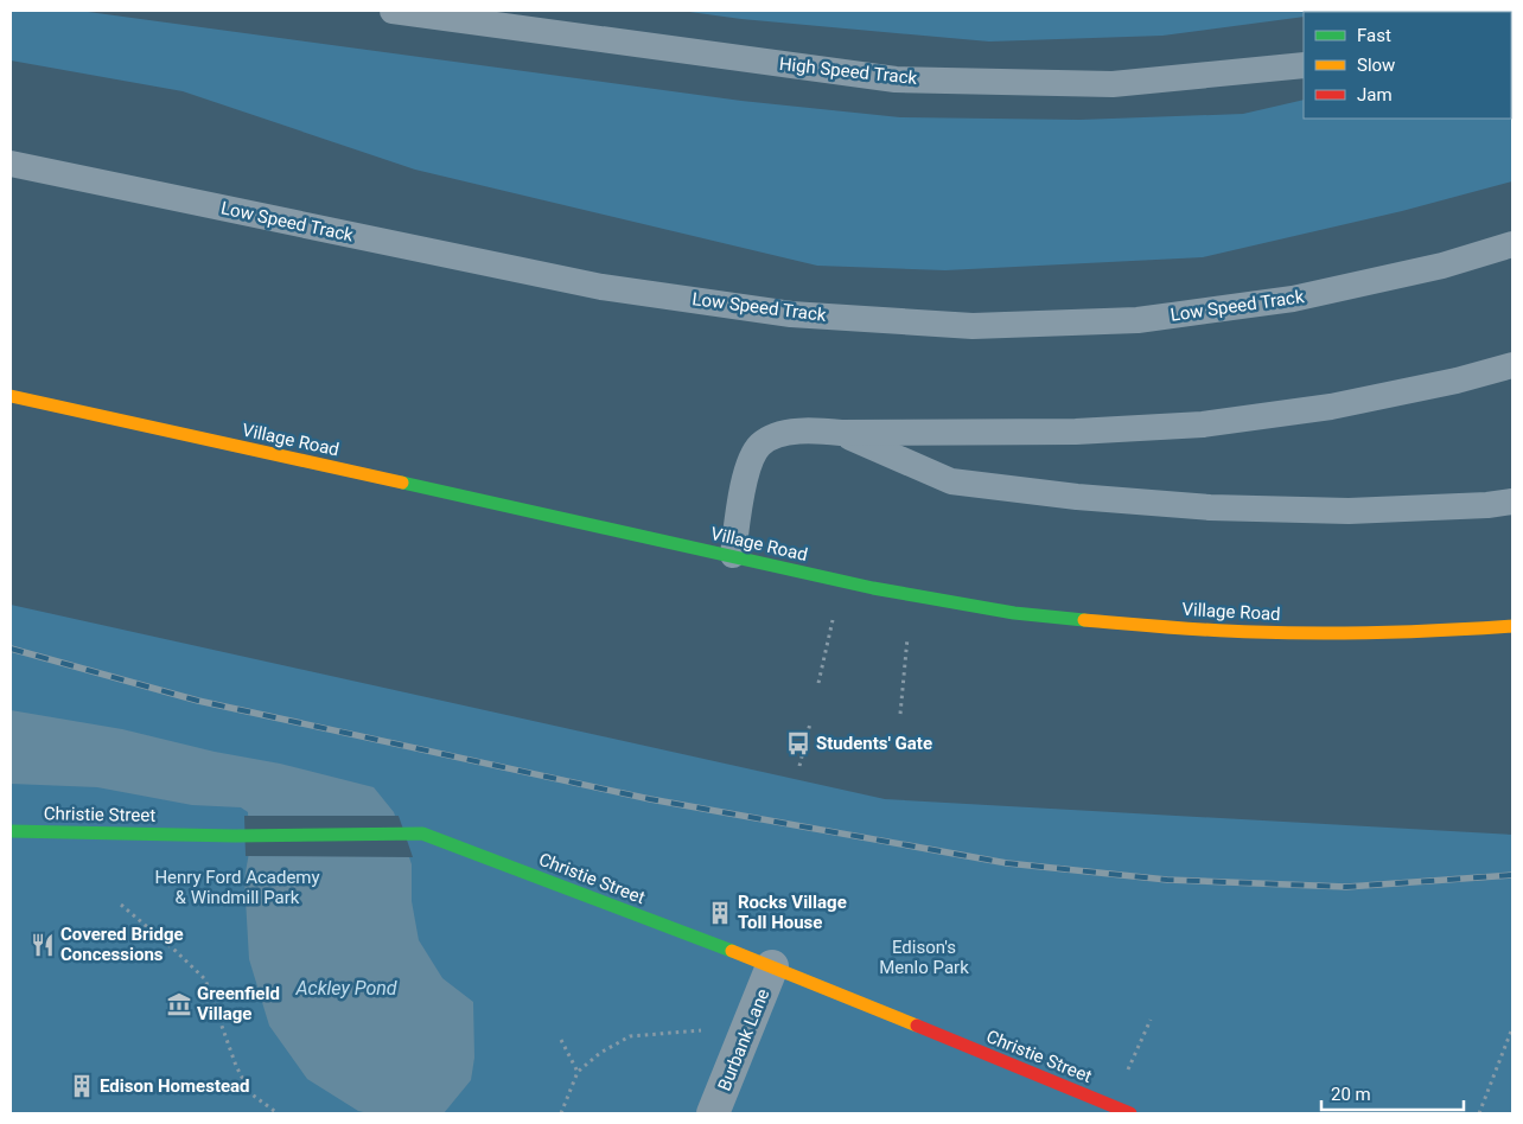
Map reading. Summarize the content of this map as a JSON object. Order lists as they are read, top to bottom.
{
  "streets": {
    "street": ["Village Road", "Christie Street", "Burbank Lane"],
    "lane": ["High Speed Track", "Low Speed Track"]
  },
  "crossings": [
    ["Christie Street", "Burbank Lane"]
  ],
  "water": ["Ackley Pond"],
  "parks": ["Henry Ford Academy & Windmill Park", "Edison's Menlo Park"],
  "places": {
    "bus stop": ["Students' Gate"],
    "building": ["Rocks Village Toll House", "Edison Homestead"],
    "restaurant": ["Covered Bridge Concessions"],
    "museum": ["Greenfield Village"]
  },
  "legend": ["Fast", "Slow", "Jam"],
  "scale_bar": "20 m"
}
